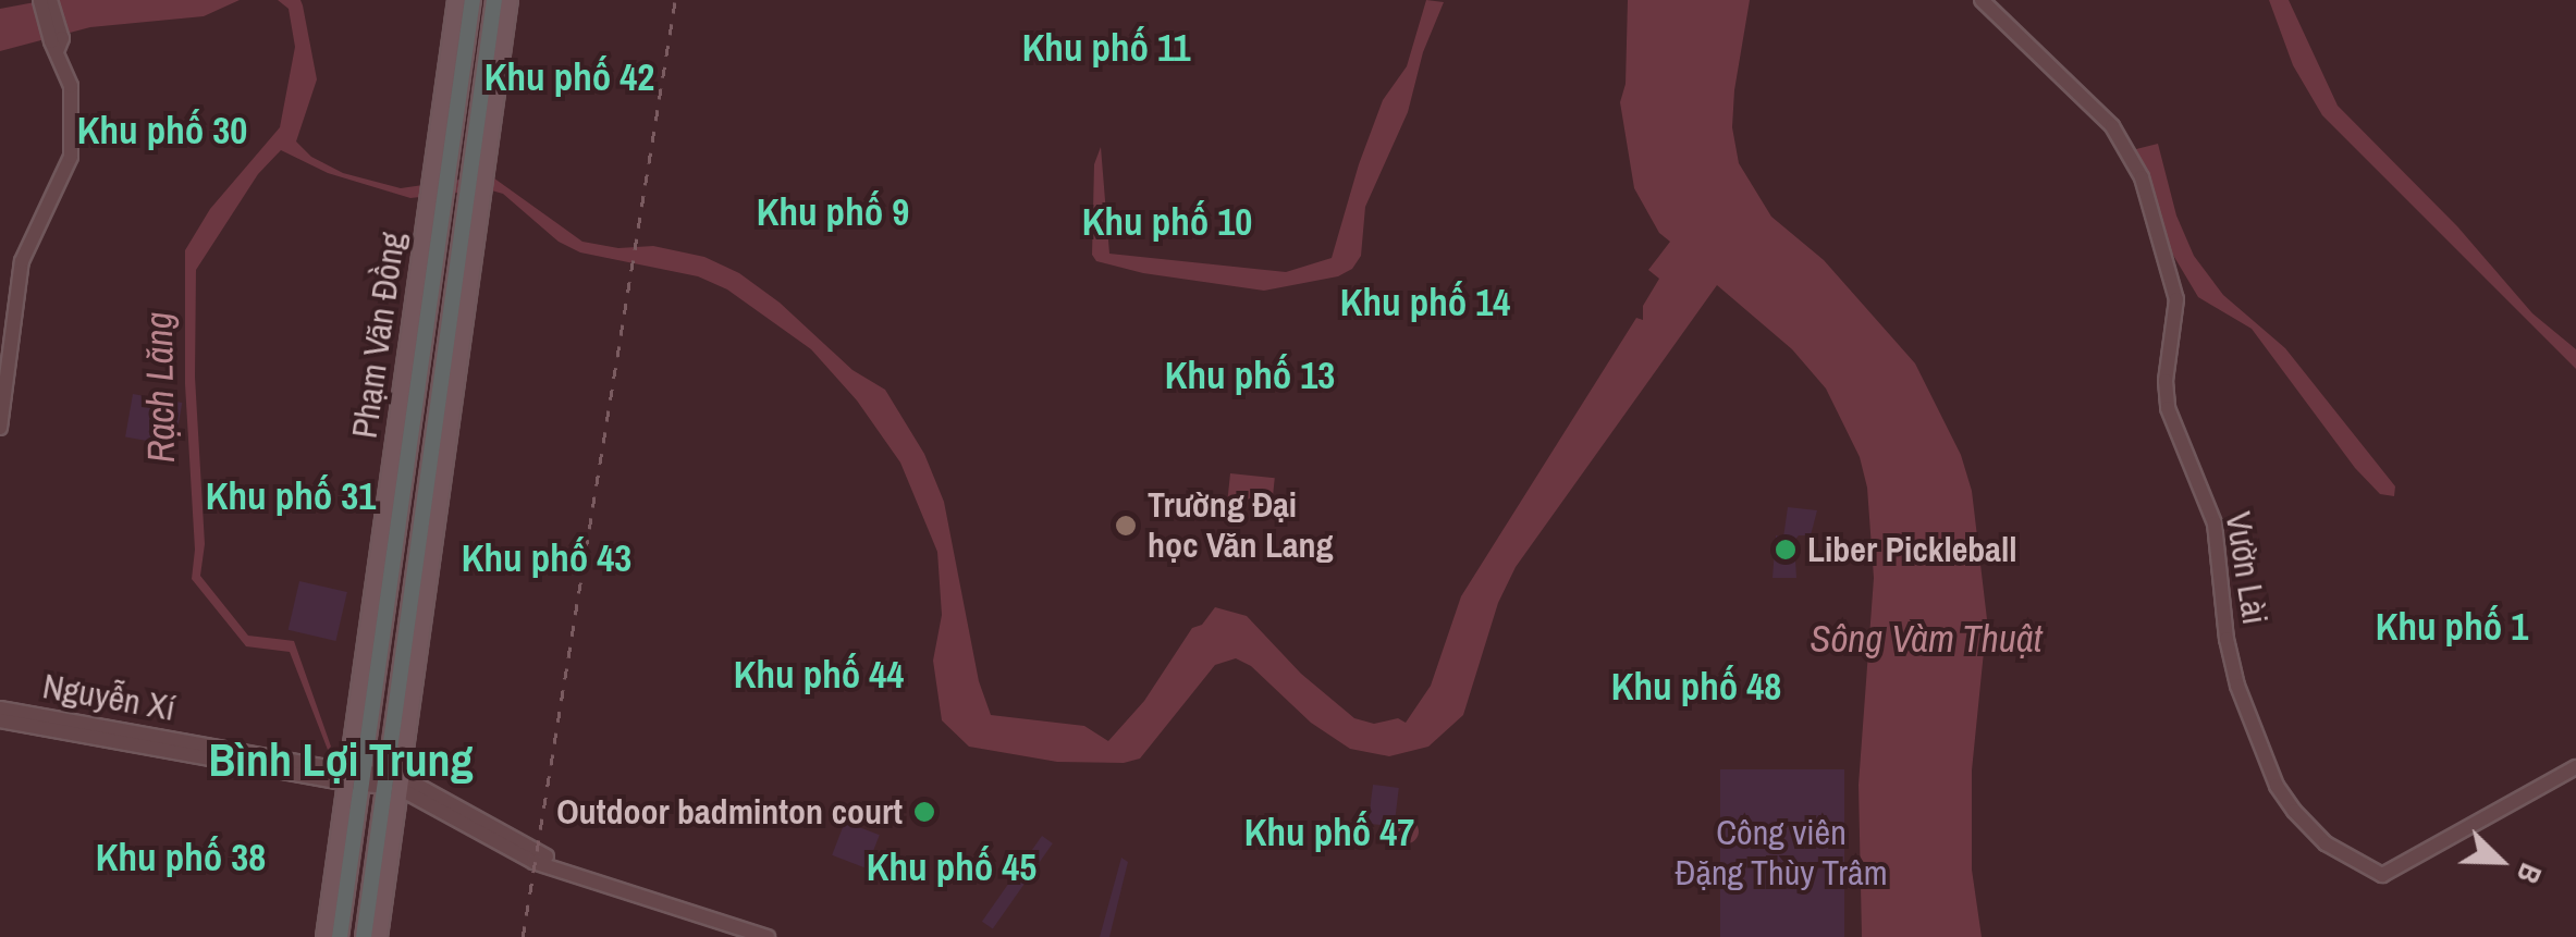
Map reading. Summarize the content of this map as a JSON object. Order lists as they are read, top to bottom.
{
  "streets": {
    "highway": ["Phạm Văn Đồng"],
    "main road": ["Vườn Lài", "Nguyễn Xí"]
  },
  "crossings": [
    ["Phạm Văn Đồng", "Nguyễn Xí"]
  ],
  "districts": [
    "Khu phố 11",
    "Khu phố 42",
    "Khu phố 30",
    "Khu phố 9",
    "Khu phố 10",
    "Khu phố 14",
    "Khu phố 13",
    "Khu phố 31",
    "Khu phố 43",
    "Khu phố 1",
    "Khu phố 44",
    "Khu phố 48",
    "Bình Lợi Trung",
    "Khu phố 47",
    "Khu phố 38",
    "Khu phố 45"
  ],
  "water": ["Rạch Lăng", "Sông Vàm Thuật"],
  "parks": ["Công viên Đặng Thùy Trâm"],
  "places": ["Trường Đại học Văn Lang", "Liber Pickleball", "Outdoor badminton court"],
  "north": "bottom right"
}
